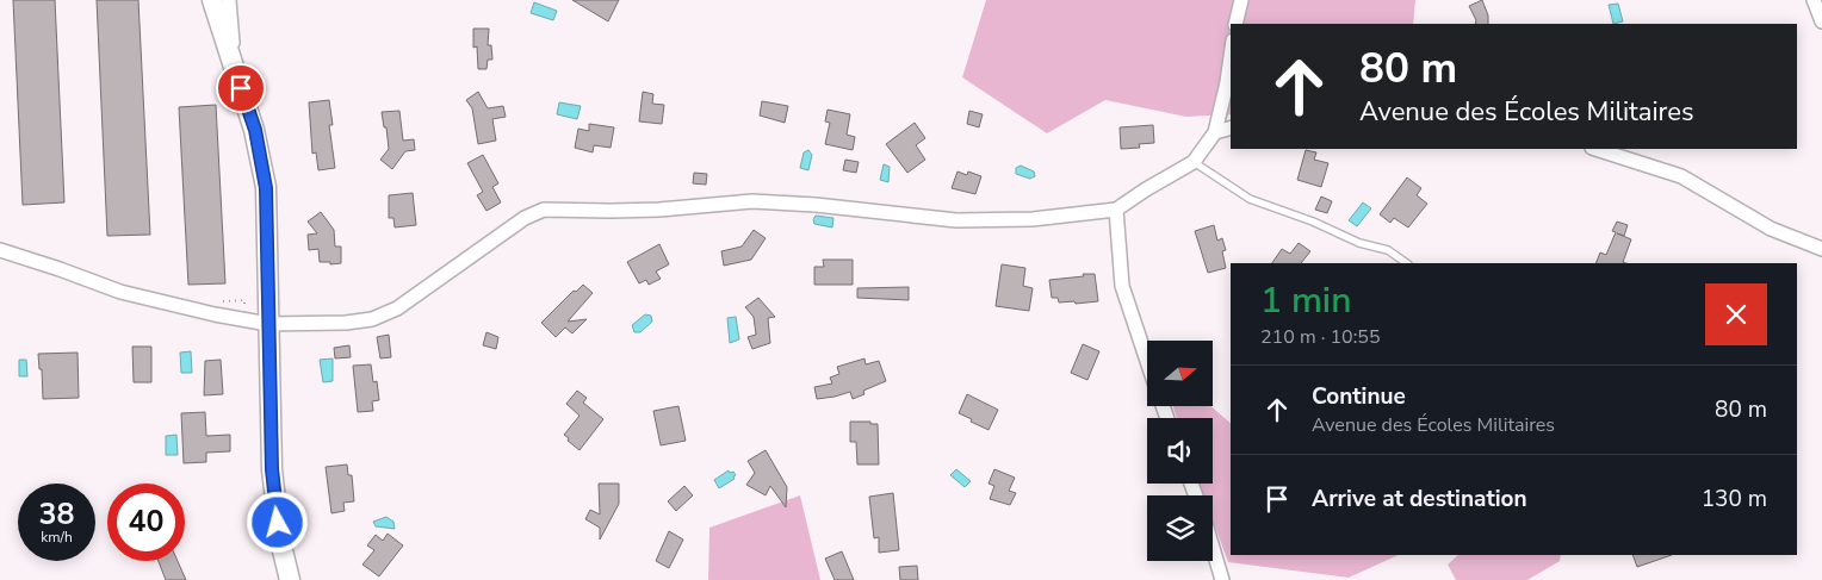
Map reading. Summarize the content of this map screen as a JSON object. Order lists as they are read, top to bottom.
{
  "north": "right",
  "page": {
    "turn": ["80 m", "Avenue des Écoles Militaires"],
    "heading": ["1 min", "210 m · 10:55"],
    "list": [
      {
        "name": "Continue",
        "note": "Avenue des Écoles Militaires",
        "value": "80 m"
      },
      {
        "name": "Arrive at destination",
        "value": "130 m"
      }
    ],
    "speed": "38 km/h",
    "limit": "40"
  }
}
